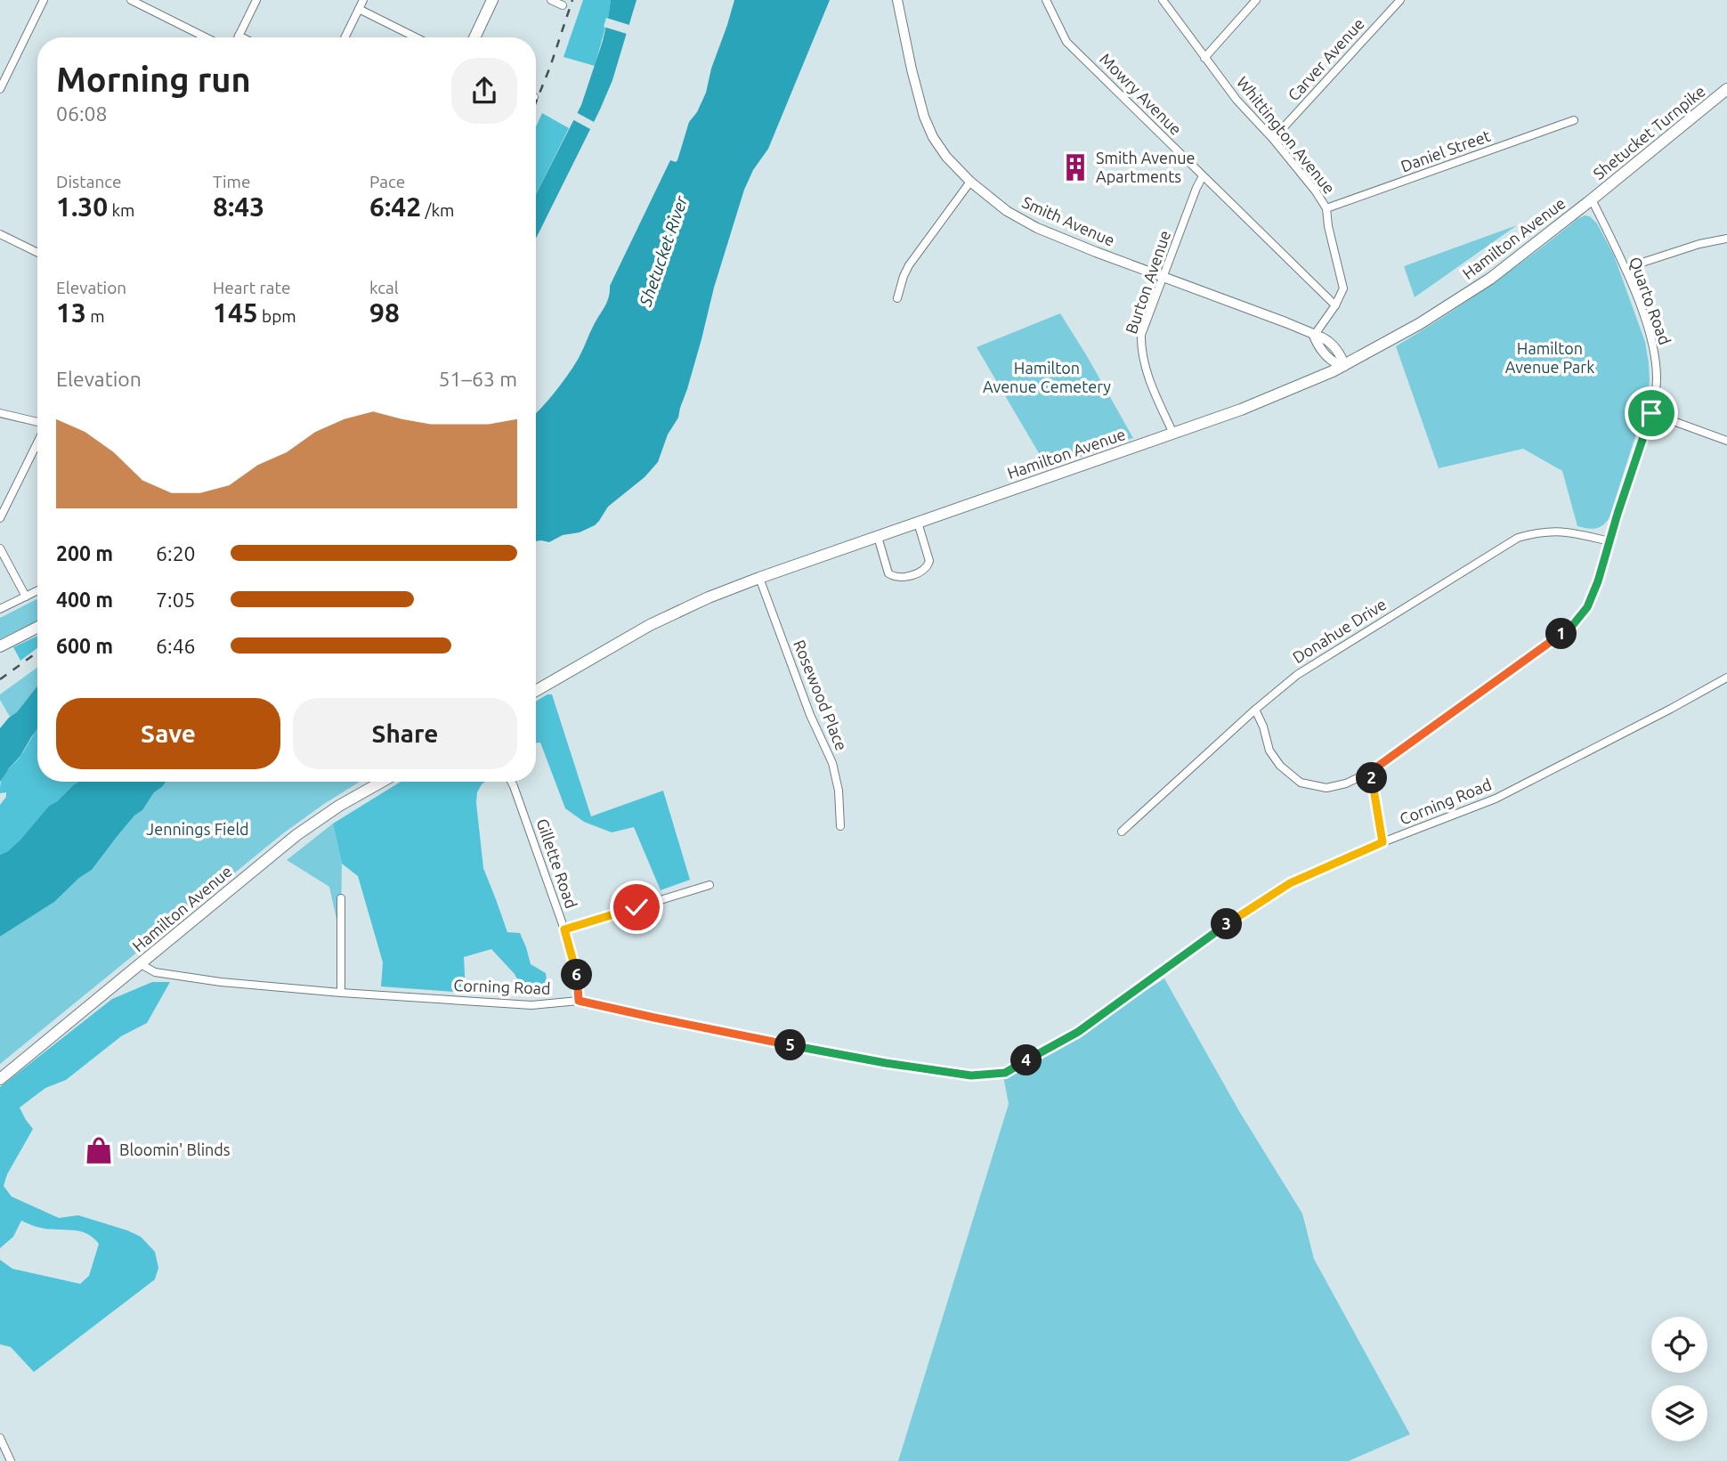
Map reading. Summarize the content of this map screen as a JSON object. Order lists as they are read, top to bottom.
{
  "streets": {
    "main road": ["Shetucket Turnpike", "Hamilton Avenue"],
    "street": [
      "Carver Avenue",
      "Mowry Avenue",
      "Whittington Avenue",
      "Daniel Street",
      "Smith Avenue",
      "Burton Avenue",
      "Quarto Road",
      "Donahue Drive",
      "Rosewood Place",
      "Corning Road",
      "Gillette Road"
    ]
  },
  "crossings": [
    ["Carver Avenue", "Whittington Avenue"],
    ["Mowry Avenue", "Whittington Avenue"],
    ["Mowry Avenue", "Burton Avenue"],
    ["Shetucket Turnpike", "Hamilton Avenue"],
    ["Shetucket Turnpike", "Quarto Road"],
    ["Whittington Avenue", "Daniel Street"],
    ["Whittington Avenue", "Smith Avenue"],
    ["Smith Avenue", "Hamilton Avenue"],
    ["Smith Avenue", "Burton Avenue"],
    ["Hamilton Avenue", "Burton Avenue"],
    ["Hamilton Avenue", "Quarto Road"],
    ["Hamilton Avenue", "Rosewood Place"],
    ["Hamilton Avenue", "Corning Road"],
    ["Quarto Road", "Donahue Drive"],
    ["Corning Road", "Gillette Road"]
  ],
  "water": ["Shetucket River"],
  "parks": ["Hamilton Avenue Park", "Hamilton Avenue Cemetery", "Jennings Field"],
  "places": {
    "building": ["Smith Avenue Apartments"],
    "shop": ["Bloomin' Blinds"]
  },
  "page": {
    "heading": ["Morning run", "06:08"],
    "stats": [
      ["Distance", "1.30 km"],
      ["Time", "8:43"],
      ["Pace", "6:42 /km"],
      ["Elevation", "13 m"],
      ["Heart rate", "145 bpm"],
      ["kcal", "98"]
    ],
    "chart": ["Elevation", "51–63 m"],
    "list": [
      {
        "name": "200 m",
        "note": "6:20"
      },
      {
        "name": "400 m",
        "note": "7:05"
      },
      {
        "name": "600 m",
        "note": "6:46"
      }
    ],
    "pins": [
      "1",
      "2",
      "3",
      "6",
      "5",
      "4"
    ],
    "buttons": ["Save", "Share"]
  }
}
